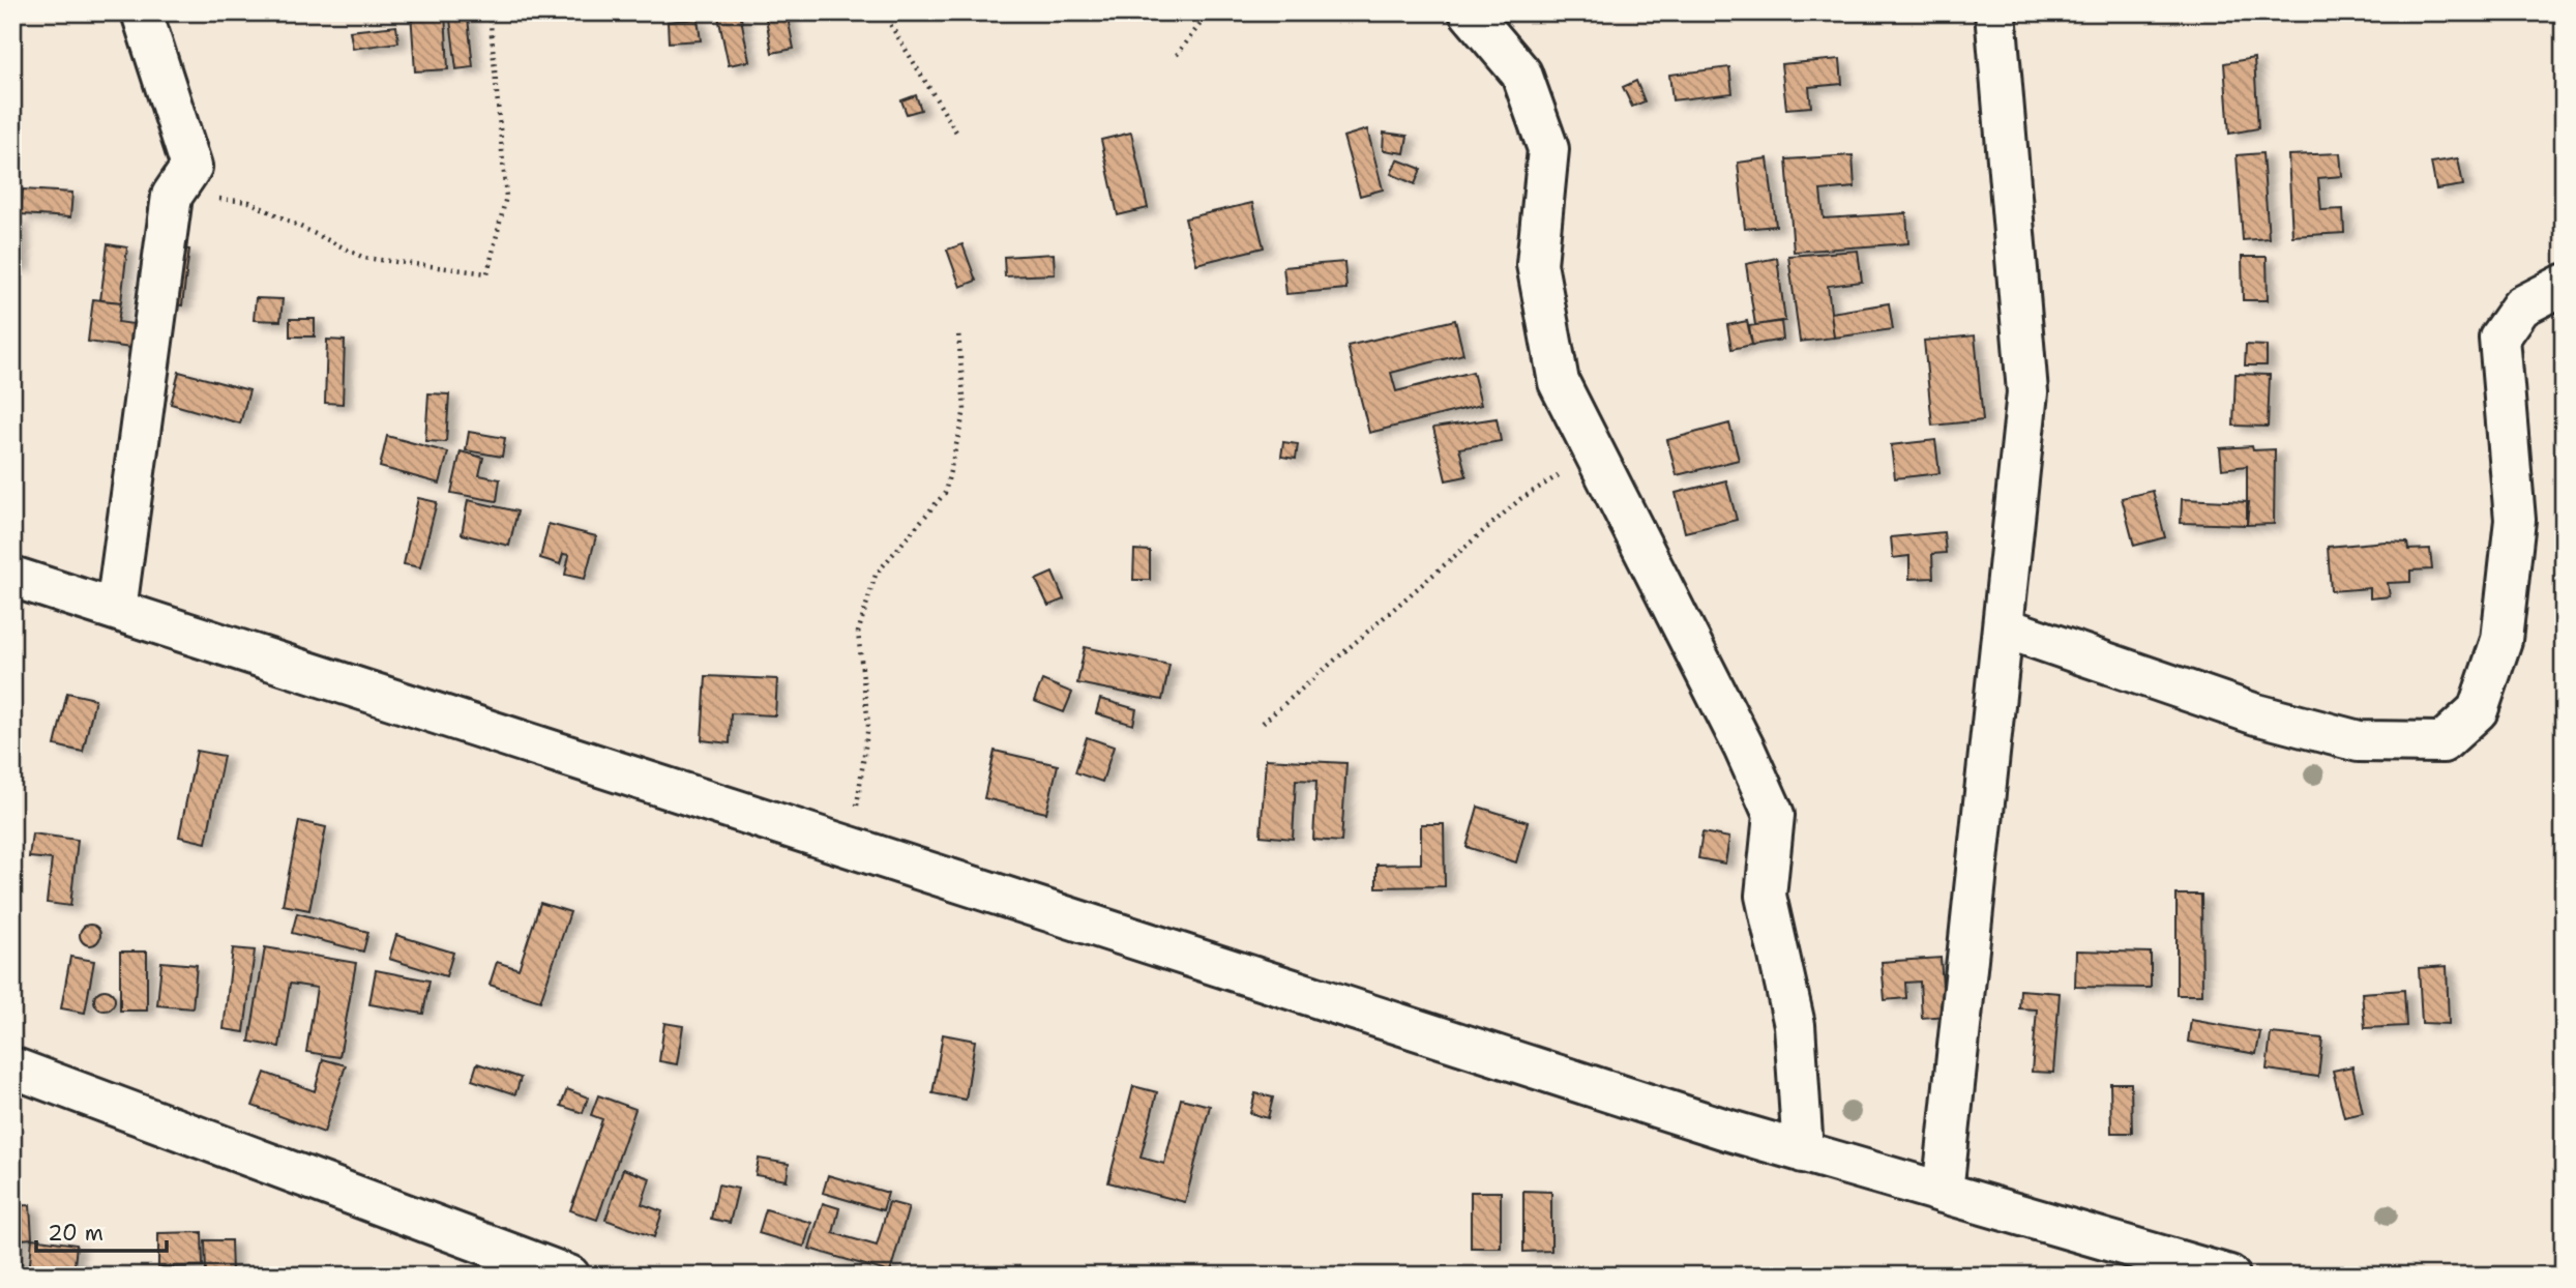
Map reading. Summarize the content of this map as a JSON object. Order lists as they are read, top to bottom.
{
  "scale_bar": "20 m"
}
